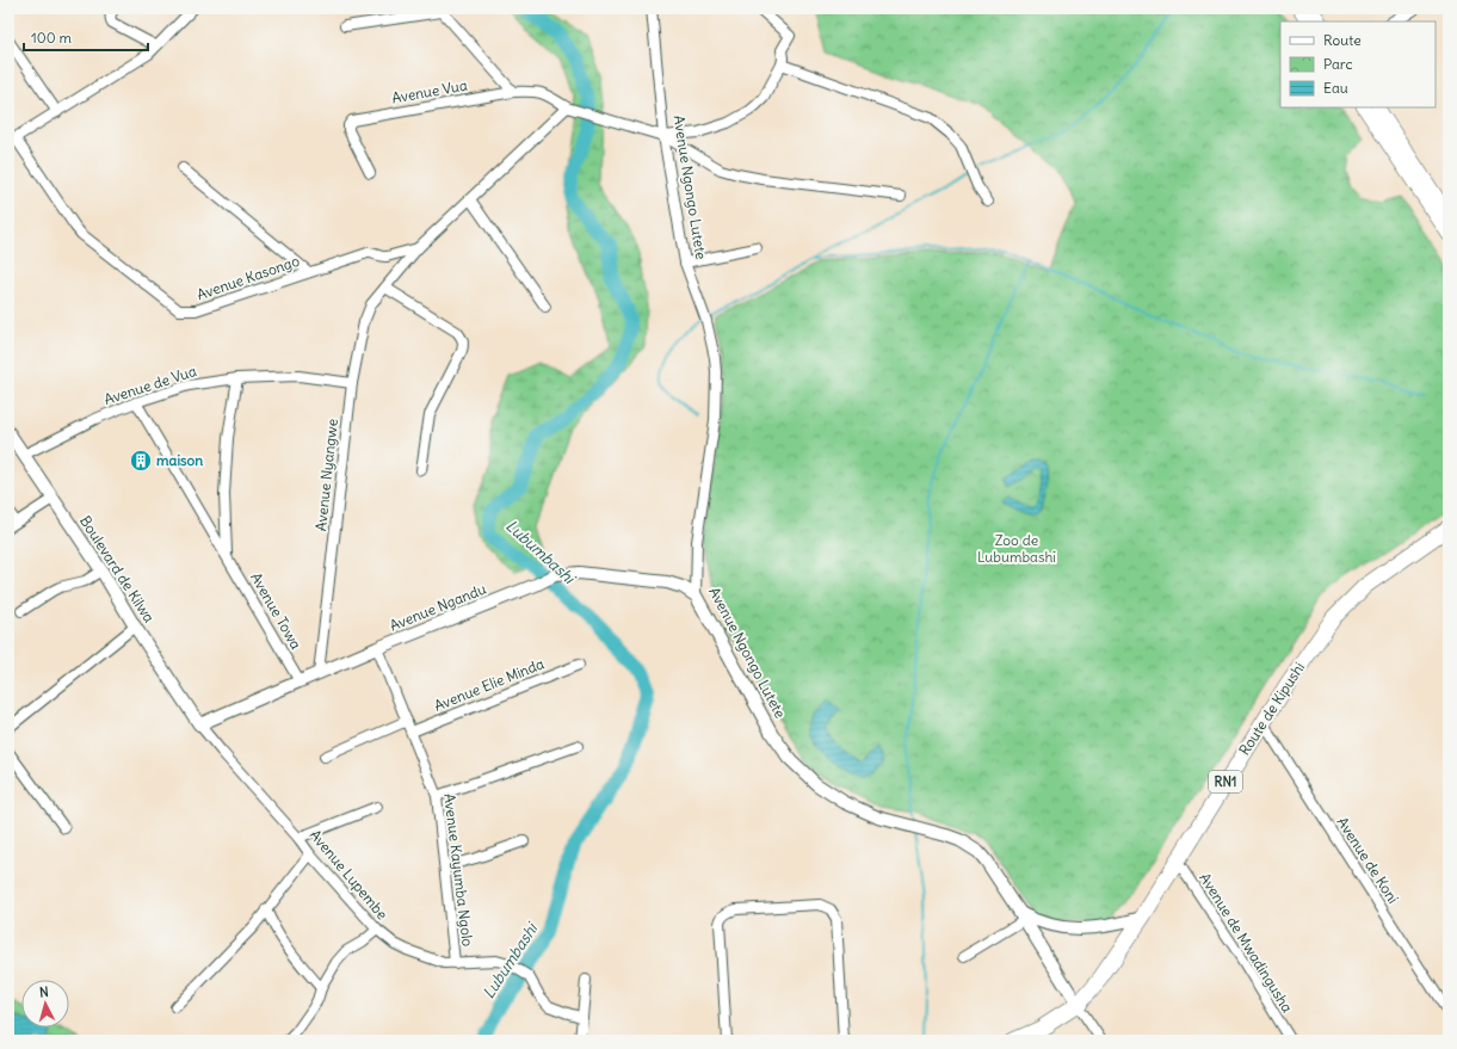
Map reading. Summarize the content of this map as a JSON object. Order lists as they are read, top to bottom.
{
  "streets": {
    "highway": ["Route de Kipushi", "RN1"],
    "street": [
      "Avenue Vua",
      "Avenue Ngongo Lutete",
      "Avenue Kasongo",
      "Avenue de Vua",
      "Avenue Nyangwe",
      "Boulevard de Kilwa",
      "Avenue Ngandu",
      "Avenue Towa",
      "Avenue Elie Minda",
      "Avenue de Koni",
      "Avenue Kayumba Ngolo",
      "Avenue Lupembe",
      "Avenue de Mwadingusha"
    ]
  },
  "crossings": [
    ["Avenue Vua", "Avenue Ngongo Lutete"],
    ["Avenue Vua", "Avenue Nyangwe"],
    ["Avenue Ngongo Lutete", "Avenue Ngandu"],
    ["Avenue Ngongo Lutete", "Route de Kipushi"],
    ["Avenue Kasongo", "Avenue Nyangwe"],
    ["Avenue de Vua", "Avenue Nyangwe"],
    ["Avenue de Vua", "Boulevard de Kilwa"],
    ["Avenue de Vua", "Avenue Towa"],
    ["Avenue Nyangwe", "Avenue Ngandu"],
    ["Boulevard de Kilwa", "Avenue Ngandu"],
    ["Boulevard de Kilwa", "Avenue Lupembe"],
    ["Avenue Ngandu", "Avenue Towa"],
    ["Avenue Ngandu", "Avenue Kayumba Ngolo"],
    ["Avenue Ngandu", "Avenue Lupembe"],
    ["Avenue Elie Minda", "Avenue Kayumba Ngolo"],
    ["Route de Kipushi", "Avenue de Koni"],
    ["Route de Kipushi", "Avenue de Mwadingusha"],
    ["Avenue Kayumba Ngolo", "Avenue Lupembe"]
  ],
  "water": ["Lubumbashi"],
  "parks": ["Zoo de Lubumbashi"],
  "places": {
    "building": ["maison"]
  },
  "legend": ["Route", "Parc", "Eau"],
  "scale_bar": "100 m",
  "north": "top"
}
